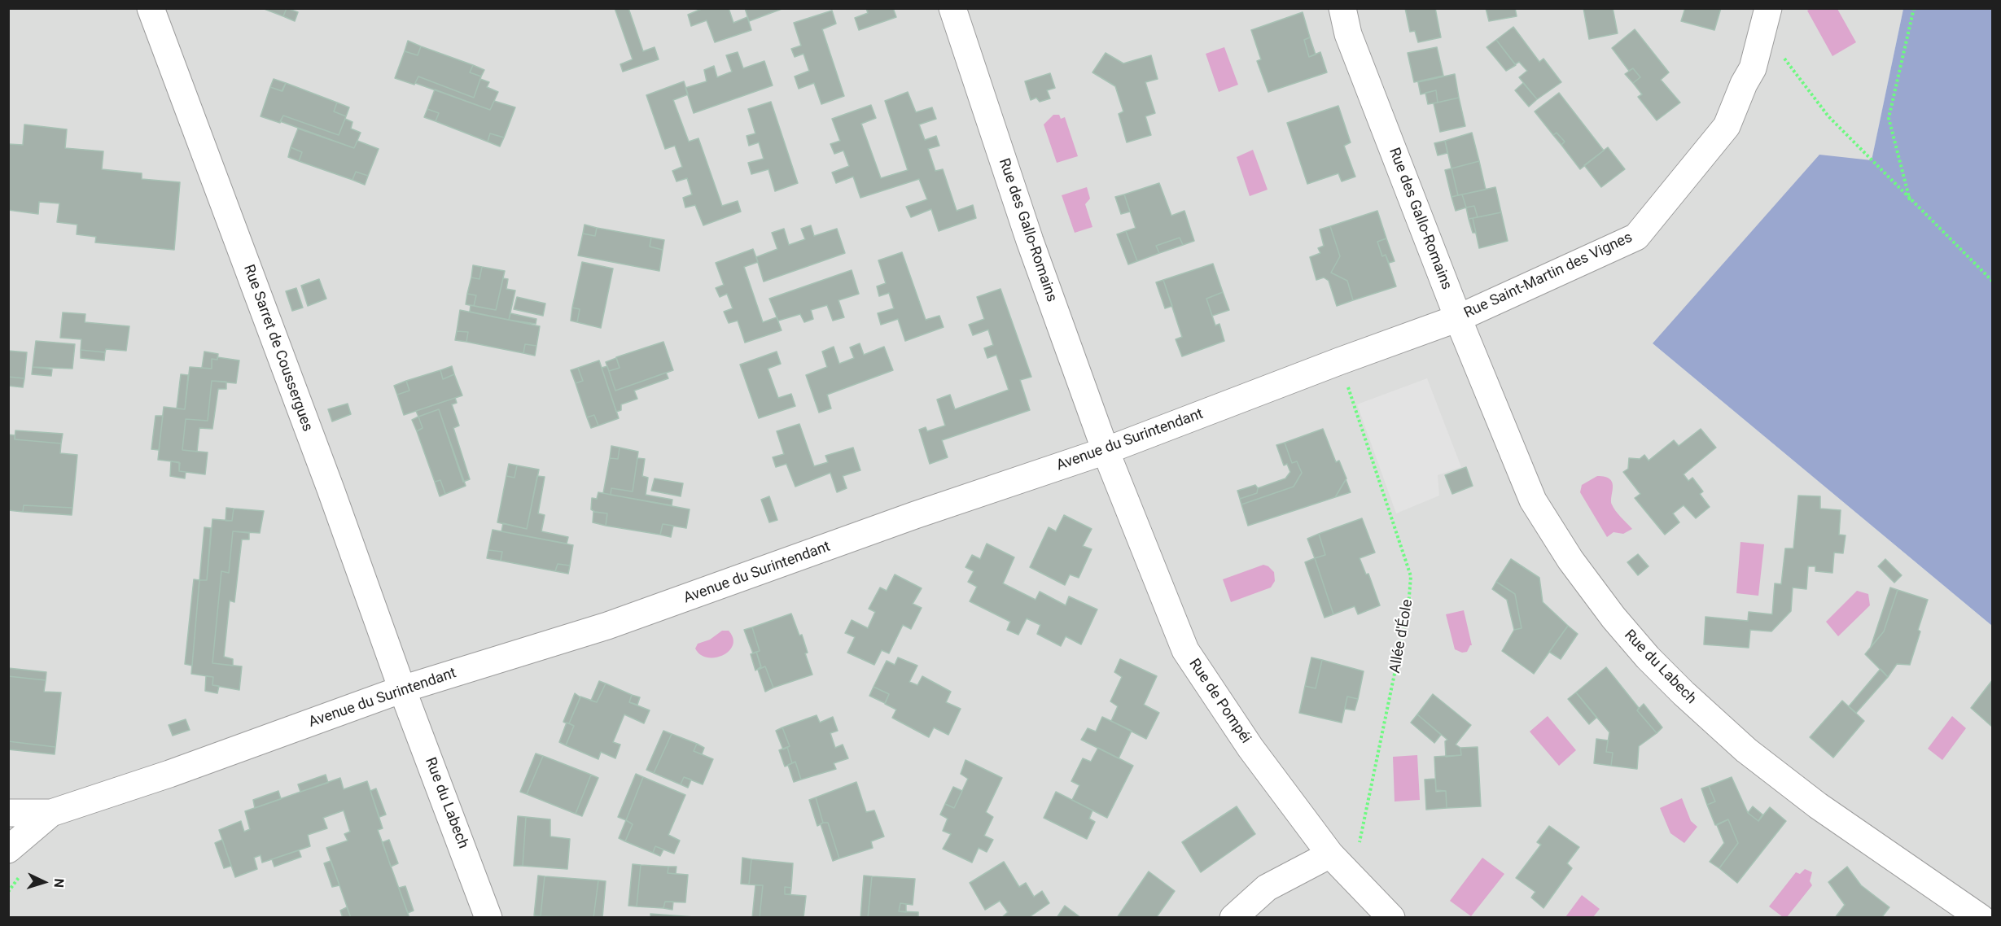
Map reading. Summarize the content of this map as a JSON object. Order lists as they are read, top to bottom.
{
  "streets": {
    "street": [
      "Rue des Gallo-Romains",
      "Rue Saint-Martin des Vignes",
      "Rue Sarret de Coussergues",
      "Avenue du Surintendant",
      "Rue du Labech",
      "Rue de Pompéi"
    ],
    "path": ["Allée d'Éole"]
  },
  "crossings": [
    ["Rue des Gallo-Romains", "Rue Saint-Martin des Vignes"],
    ["Rue des Gallo-Romains", "Avenue du Surintendant"],
    ["Rue des Gallo-Romains", "Rue du Labech"],
    ["Rue des Gallo-Romains", "Rue de Pompéi"],
    ["Rue Saint-Martin des Vignes", "Avenue du Surintendant"],
    ["Rue Saint-Martin des Vignes", "Rue du Labech"],
    ["Rue Sarret de Coussergues", "Avenue du Surintendant"],
    ["Rue Sarret de Coussergues", "Rue du Labech"],
    ["Avenue du Surintendant", "Allée d'Éole"],
    ["Avenue du Surintendant", "Rue du Labech"],
    ["Avenue du Surintendant", "Rue de Pompéi"],
    ["Allée d'Éole", "Rue de Pompéi"]
  ],
  "north": "right"
}
